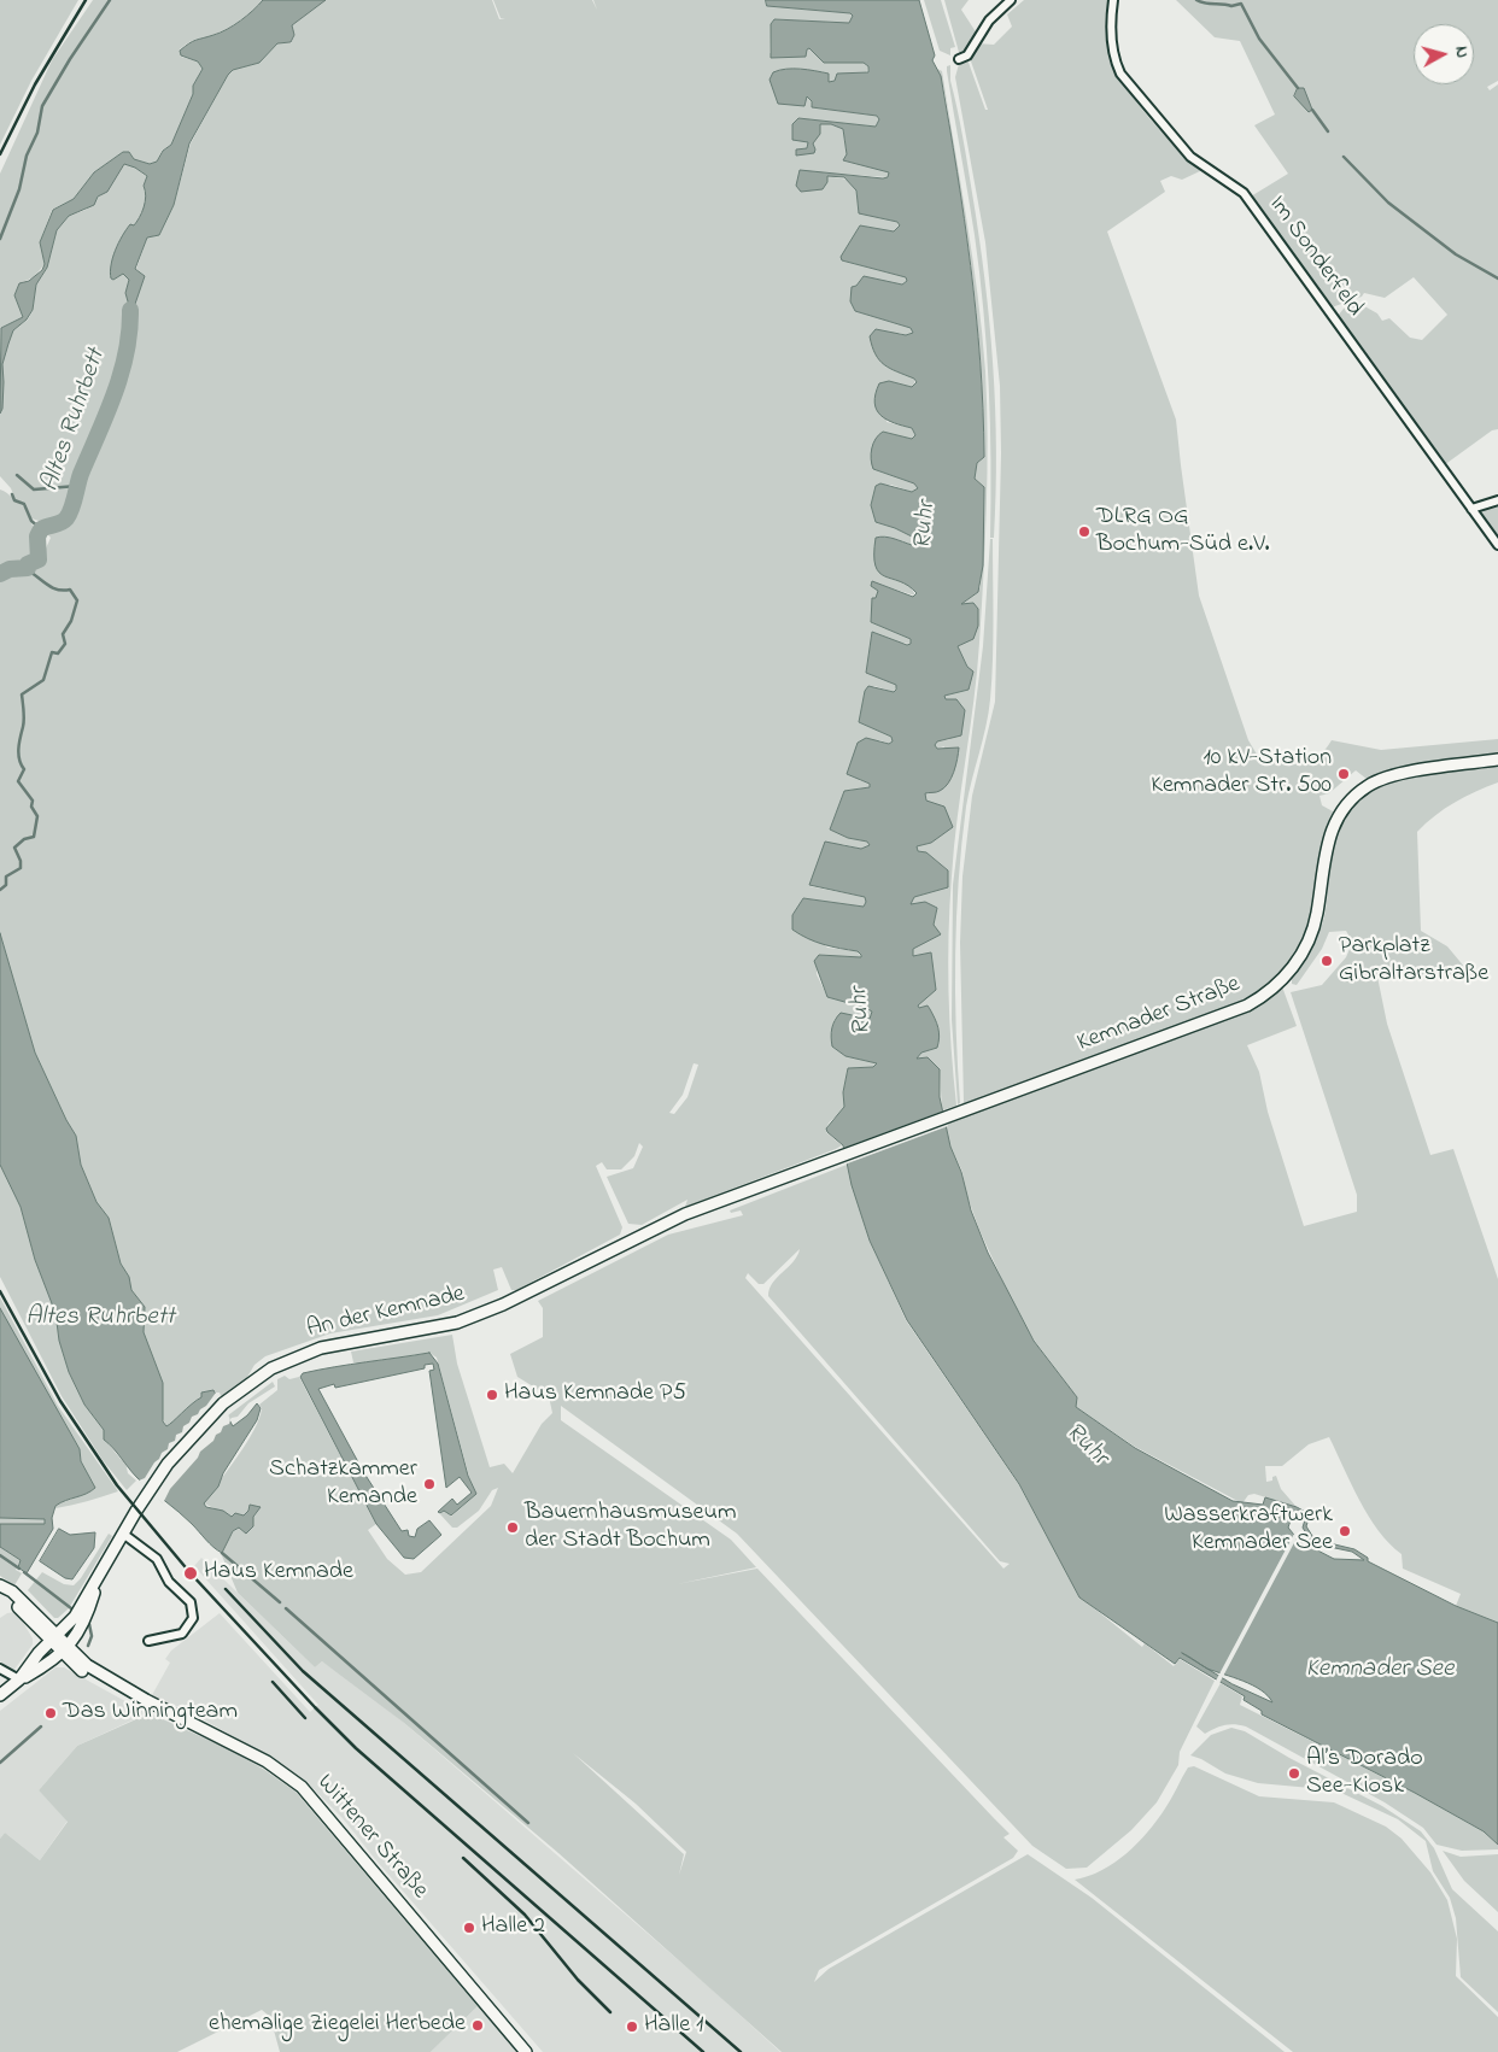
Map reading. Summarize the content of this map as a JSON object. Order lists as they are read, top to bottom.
{
  "streets": {
    "main road": ["Kemnader Straße", "An der Kemnade", "Wittener Straße"],
    "street": ["Im Sonderfeld"]
  },
  "crossings": [
    ["Kemnader Straße", "An der Kemnade"],
    ["An der Kemnade", "Wittener Straße"]
  ],
  "water": ["Altes Ruhrbett", "Ruhr", "Kemnader See"],
  "places": [
    "DLRG OG Bochum-Süd e.V.",
    "10 kV-Station Kemnader Str. 500",
    "Parkplatz Gibraltarstraße",
    "Haus Kemnade P5",
    "Schatzkammer Kemande",
    "Bauernhausmuseum der Stadt Bochum",
    "Wasserkraftwerk Kemnader See",
    "Haus Kemnade",
    "Das Winningteam",
    "Al’s Dorado See-Kiosk",
    "Halle 2",
    "ehemalige Ziegelei Herbede",
    "Halle 1"
  ],
  "north": "right"
}
